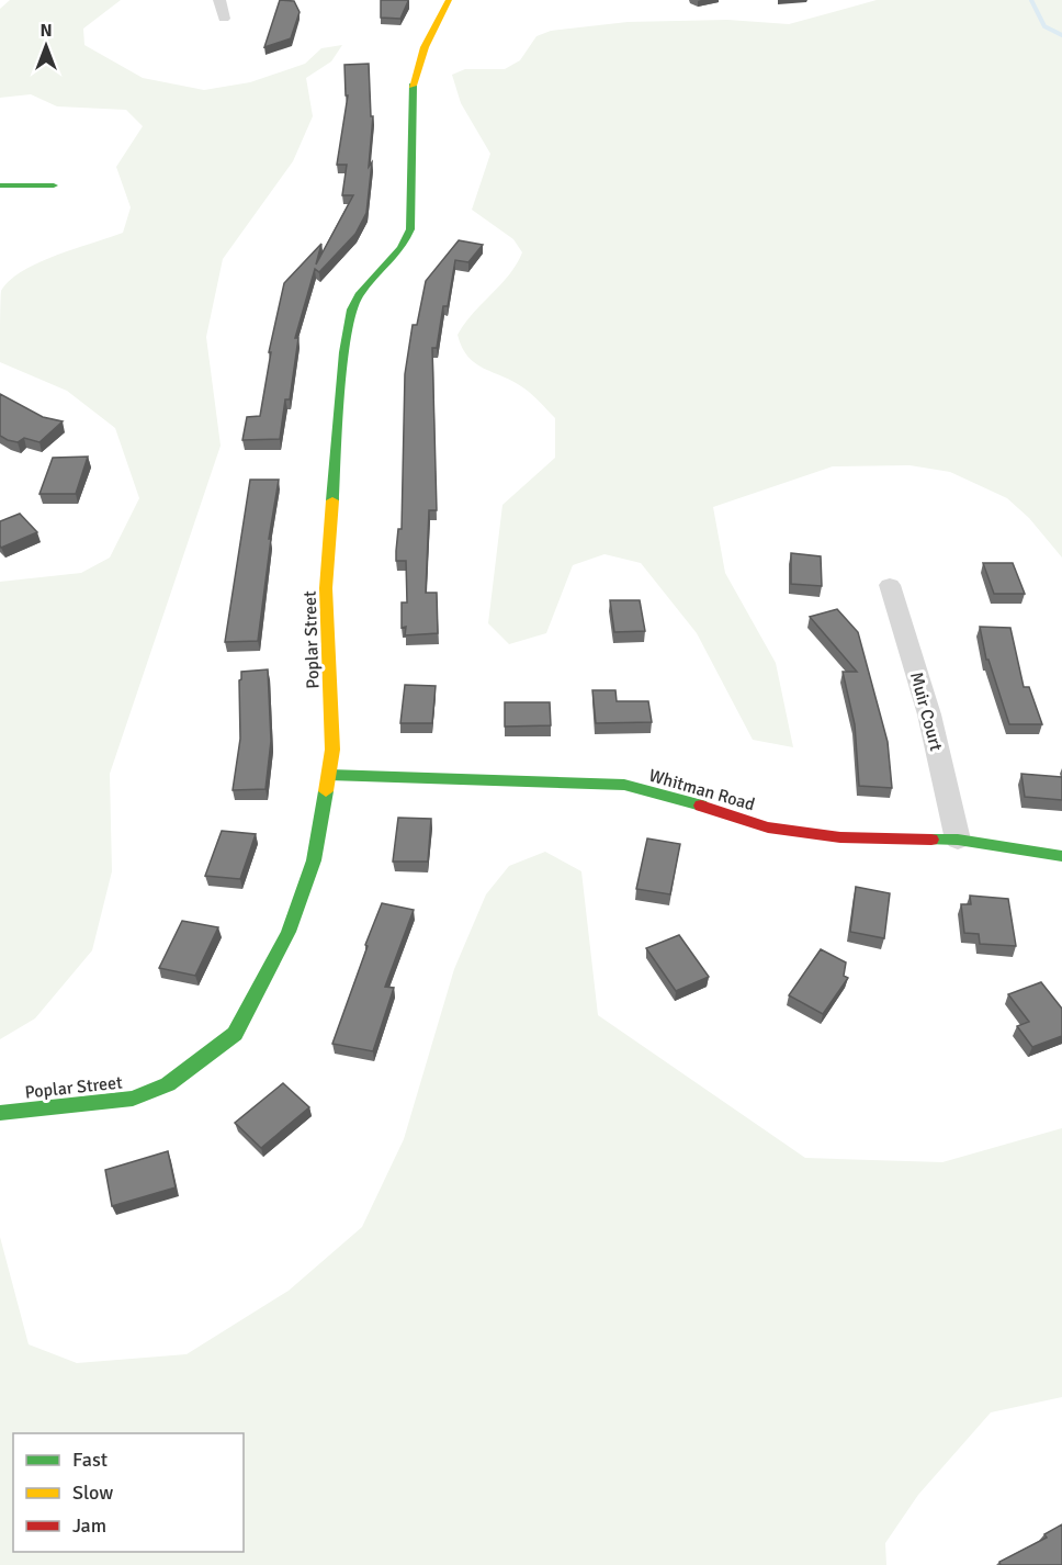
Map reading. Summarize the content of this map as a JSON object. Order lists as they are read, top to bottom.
{
  "streets": {
    "street": ["Poplar Street", "Muir Court", "Whitman Road"]
  },
  "crossings": [
    ["Poplar Street", "Whitman Road"],
    ["Muir Court", "Whitman Road"]
  ],
  "legend": ["Fast", "Slow", "Jam"],
  "north": "top"
}
